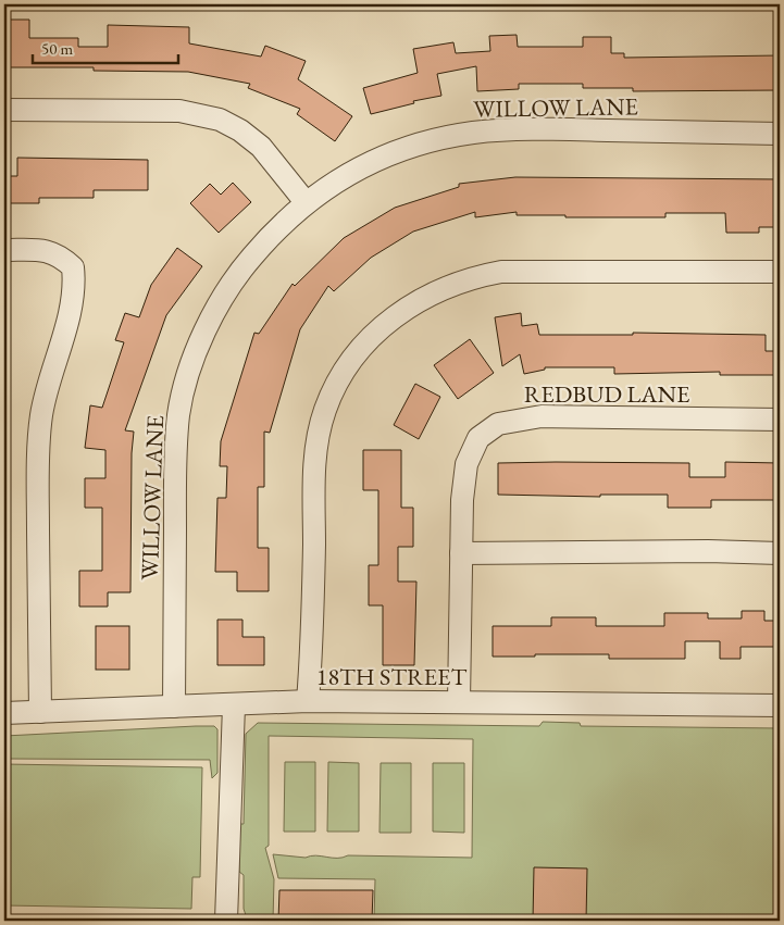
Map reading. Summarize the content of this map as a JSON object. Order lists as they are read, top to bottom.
{
  "streets": {
    "street": ["WILLOW LANE", "REDBUD LANE", "18TH STREET"]
  },
  "crossings": [
    ["WILLOW LANE", "18TH STREET"],
    ["REDBUD LANE", "18TH STREET"]
  ],
  "scale_bar": "50 m"
}
